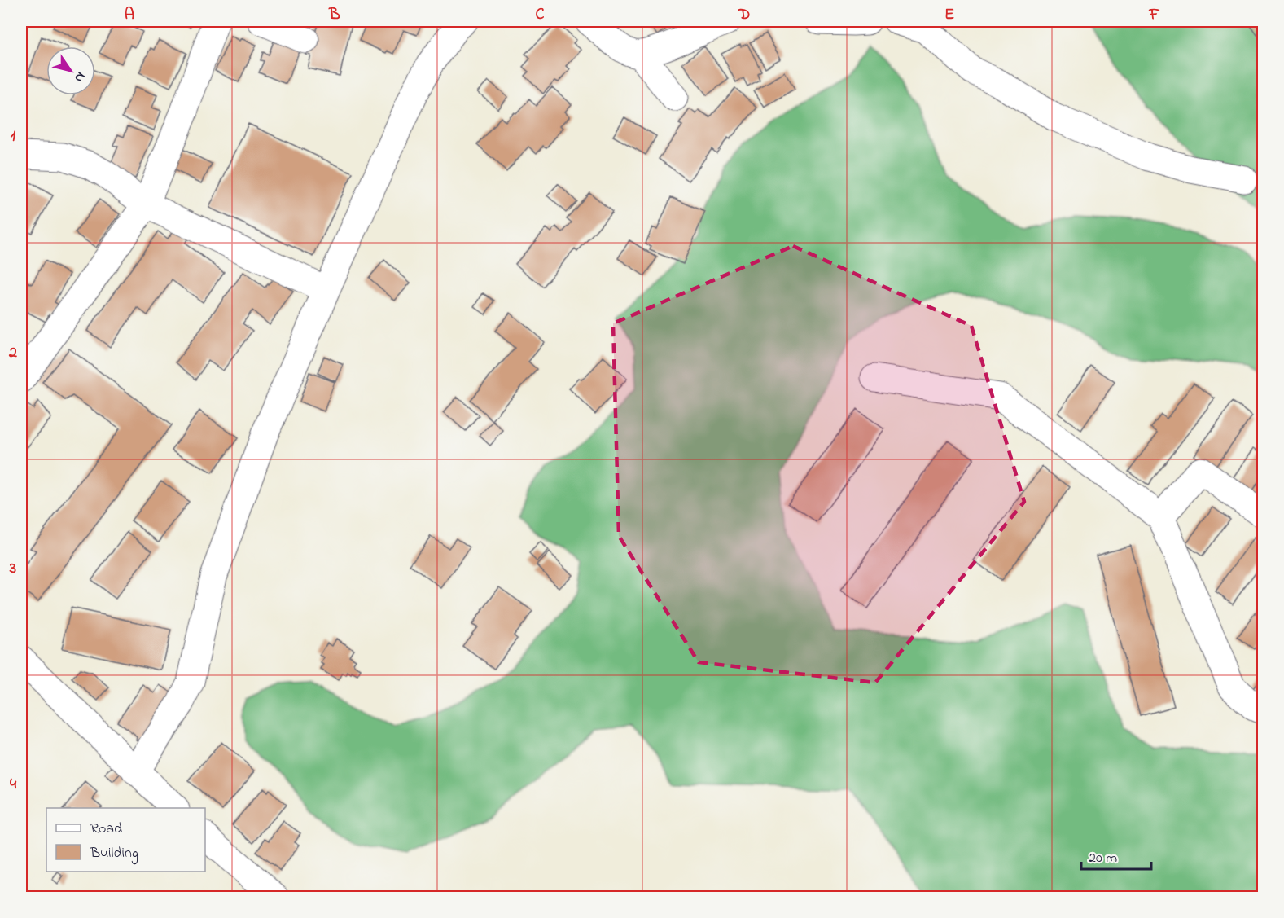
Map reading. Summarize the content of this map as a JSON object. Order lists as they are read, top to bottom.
{
  "legend": ["Road", "Building"],
  "scale_bar": "20 m",
  "north": "bottom right",
  "grid": {
    "columns": [
      "A",
      "B",
      "C",
      "D",
      "E",
      "F"
    ],
    "rows": [
      "1",
      "2",
      "3",
      "4"
    ]
  }
}
